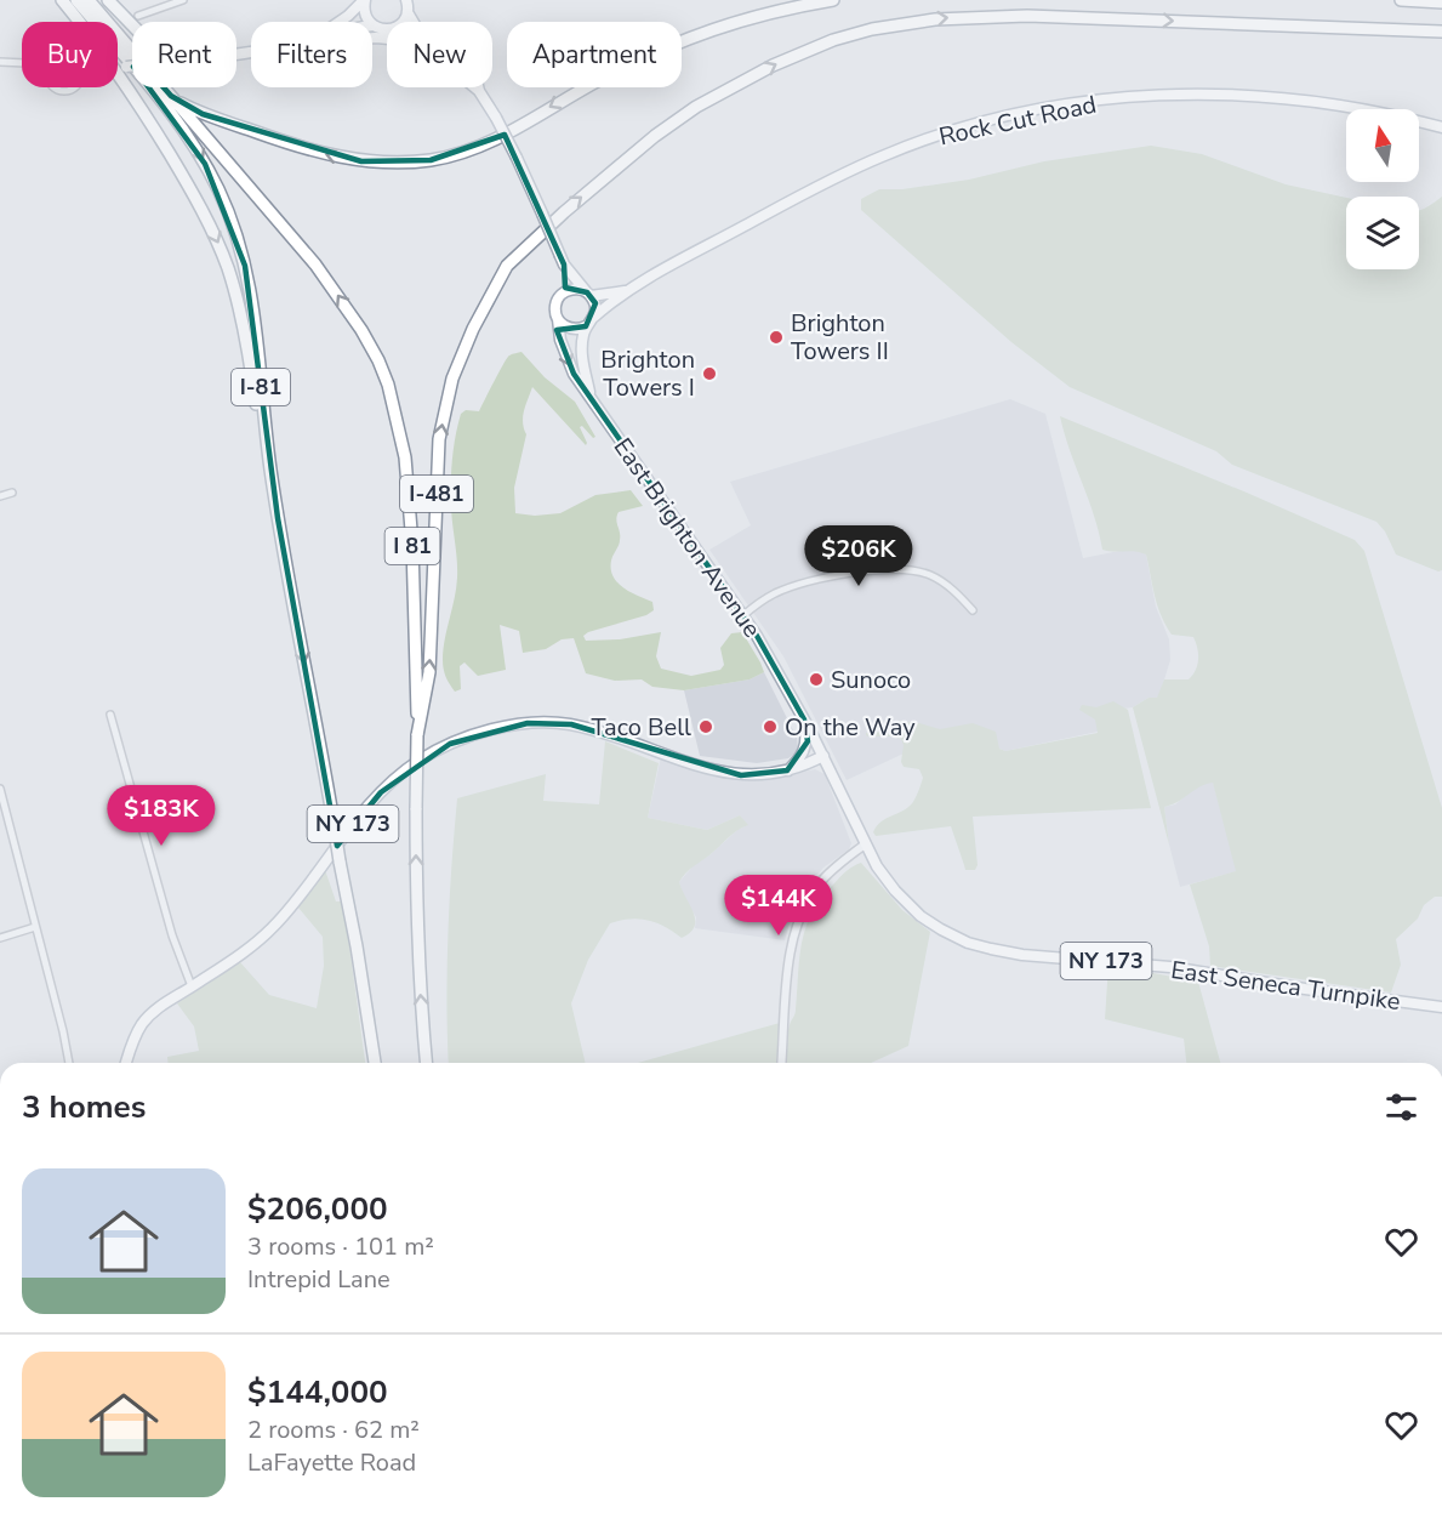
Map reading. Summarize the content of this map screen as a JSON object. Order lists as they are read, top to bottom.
{
  "streets": {
    "highway": ["I-81", "I-481", "I 81"],
    "main road": [
      "Rock Cut Road",
      "East Brighton Avenue",
      "NY 173",
      "East Seneca Turnpike"
    ]
  },
  "crossings": [
    ["Rock Cut Road", "East Brighton Avenue"],
    ["I-481", "I 81"],
    ["East Brighton Avenue", "NY 173"],
    ["East Brighton Avenue", "East Seneca Turnpike"],
    ["NY 173", "East Seneca Turnpike"]
  ],
  "places": [
    "Brighton Towers II",
    "Brighton Towers I",
    "Sunoco",
    "Taco Bell",
    "On the Way"
  ],
  "north": "top",
  "page": {
    "chip": [
      "Buy",
      "Rent",
      "Filters",
      "New",
      "Apartment"
    ],
    "price": ["$206K", "$183K", "$144K"],
    "heading": "3 homes",
    "list": [
      {
        "name": "$206,000",
        "note": "3 rooms · 101 m² · Intrepid Lane"
      },
      {
        "name": "$144,000",
        "note": "2 rooms · 62 m² · LaFayette Road"
      }
    ]
  }
}
